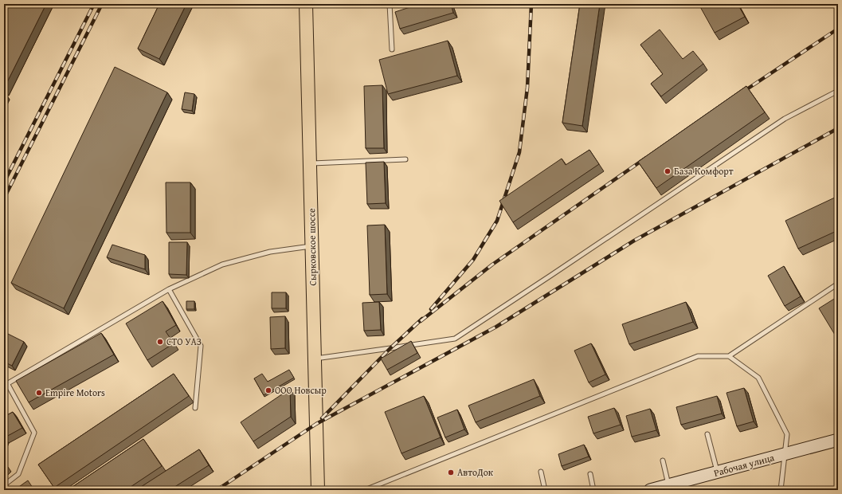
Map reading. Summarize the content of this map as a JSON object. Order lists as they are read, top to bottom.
{
  "streets": {
    "main road": ["Сырковское шоссе", "Рабочая улица"]
  },
  "places": [
    "База Комфорт",
    "СТО УАЗ",
    "ООО Новсыр",
    "Empire Motors",
    "АвтоДок"
  ]
}
